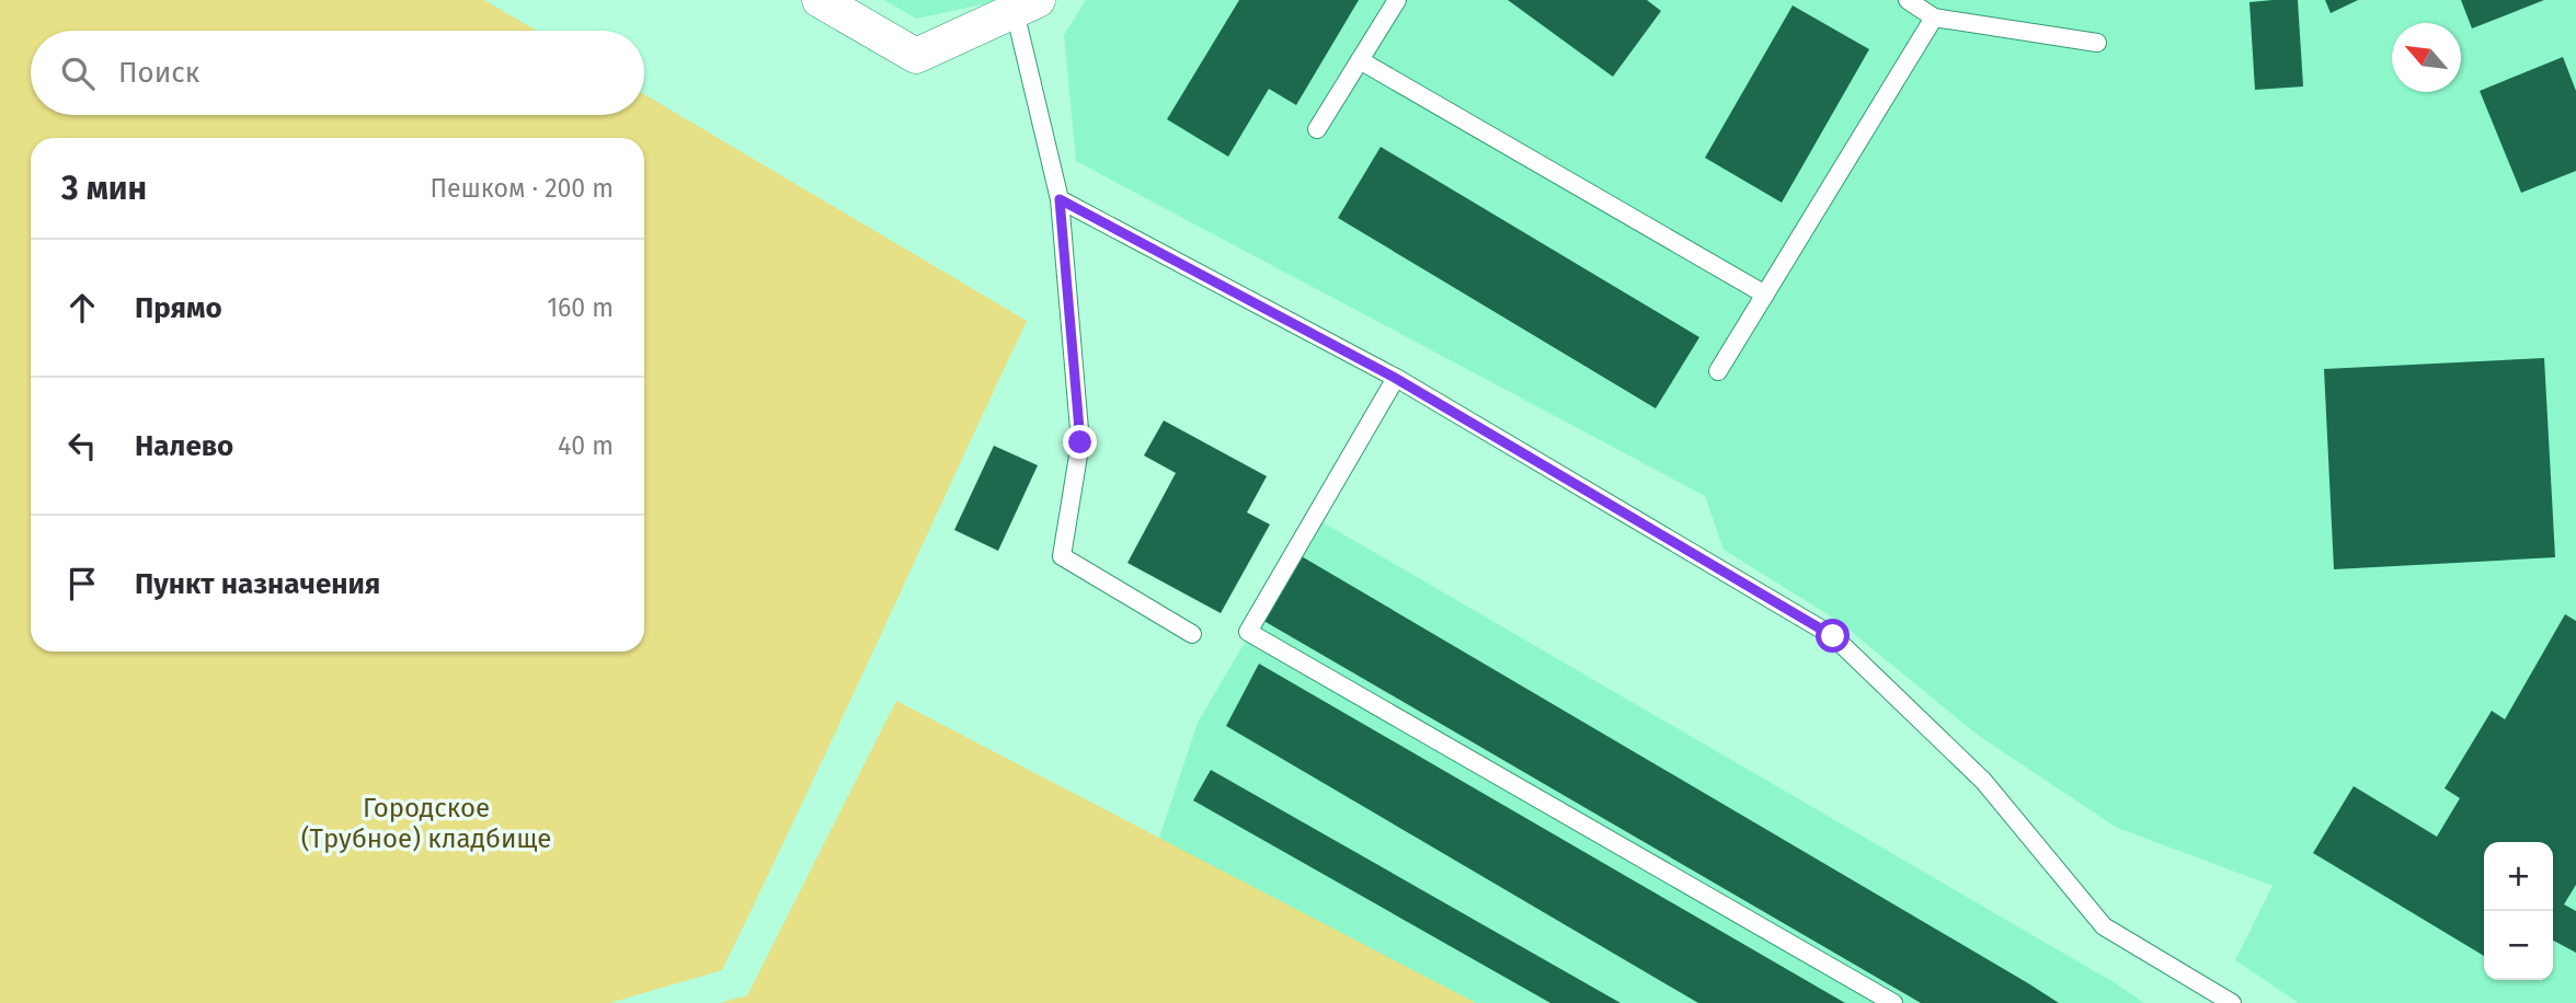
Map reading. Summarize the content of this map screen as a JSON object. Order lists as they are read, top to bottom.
{
  "parks": ["Городское (Трубное) кладбище"],
  "north": "top left",
  "page": {
    "search": "Поиск",
    "heading": ["3 мин", "Пешком · 200 m"],
    "list": [
      ["Прямо", "160 m"],
      ["Налево", "40 m"],
      "Пункт назначения"
    ],
    "map_buttons": ["+", "−"]
  }
}
